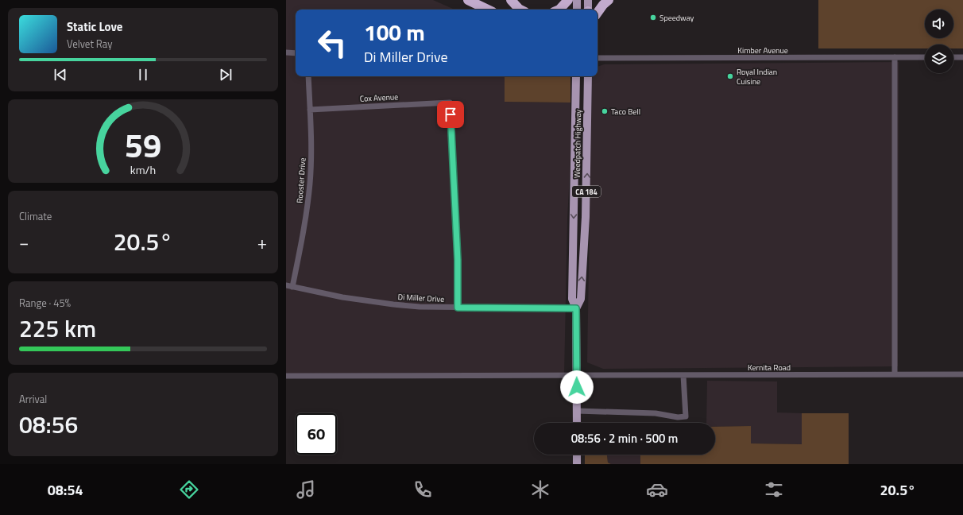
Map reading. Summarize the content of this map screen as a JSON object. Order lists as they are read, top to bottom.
{
  "streets": {
    "main road": ["Weedpatch Highway", "CA 184"],
    "street": [
      "Kimber Avenue",
      "Cox Avenue",
      "Rooster Drive",
      "Di Miller Drive",
      "Kernita Road"
    ]
  },
  "crossings": [
    ["Cox Avenue", "Rooster Drive"],
    ["Cox Avenue", "Di Miller Drive"],
    ["Weedpatch Highway", "Di Miller Drive"],
    ["Weedpatch Highway", "Kernita Road"],
    ["Rooster Drive", "Di Miller Drive"]
  ],
  "places": ["Speedway", "Royal Indian Cuisine", "Taco Bell"],
  "page": {
    "turn": ["100 m", "Di Miller Drive"],
    "song": ["Static Love", "Velvet Ray"],
    "tile": [
      "Climate",
      ["Range · 45%", "225 km"],
      ["Arrival", "08:56"]
    ],
    "heat": ["−", "20.5°", "+"],
    "limit": "60",
    "trip": "08:56 · 2 min · 500 m",
    "tabs": ["08:54", "20.5°"],
    "gauge": ["59", "km/h"]
  }
}
